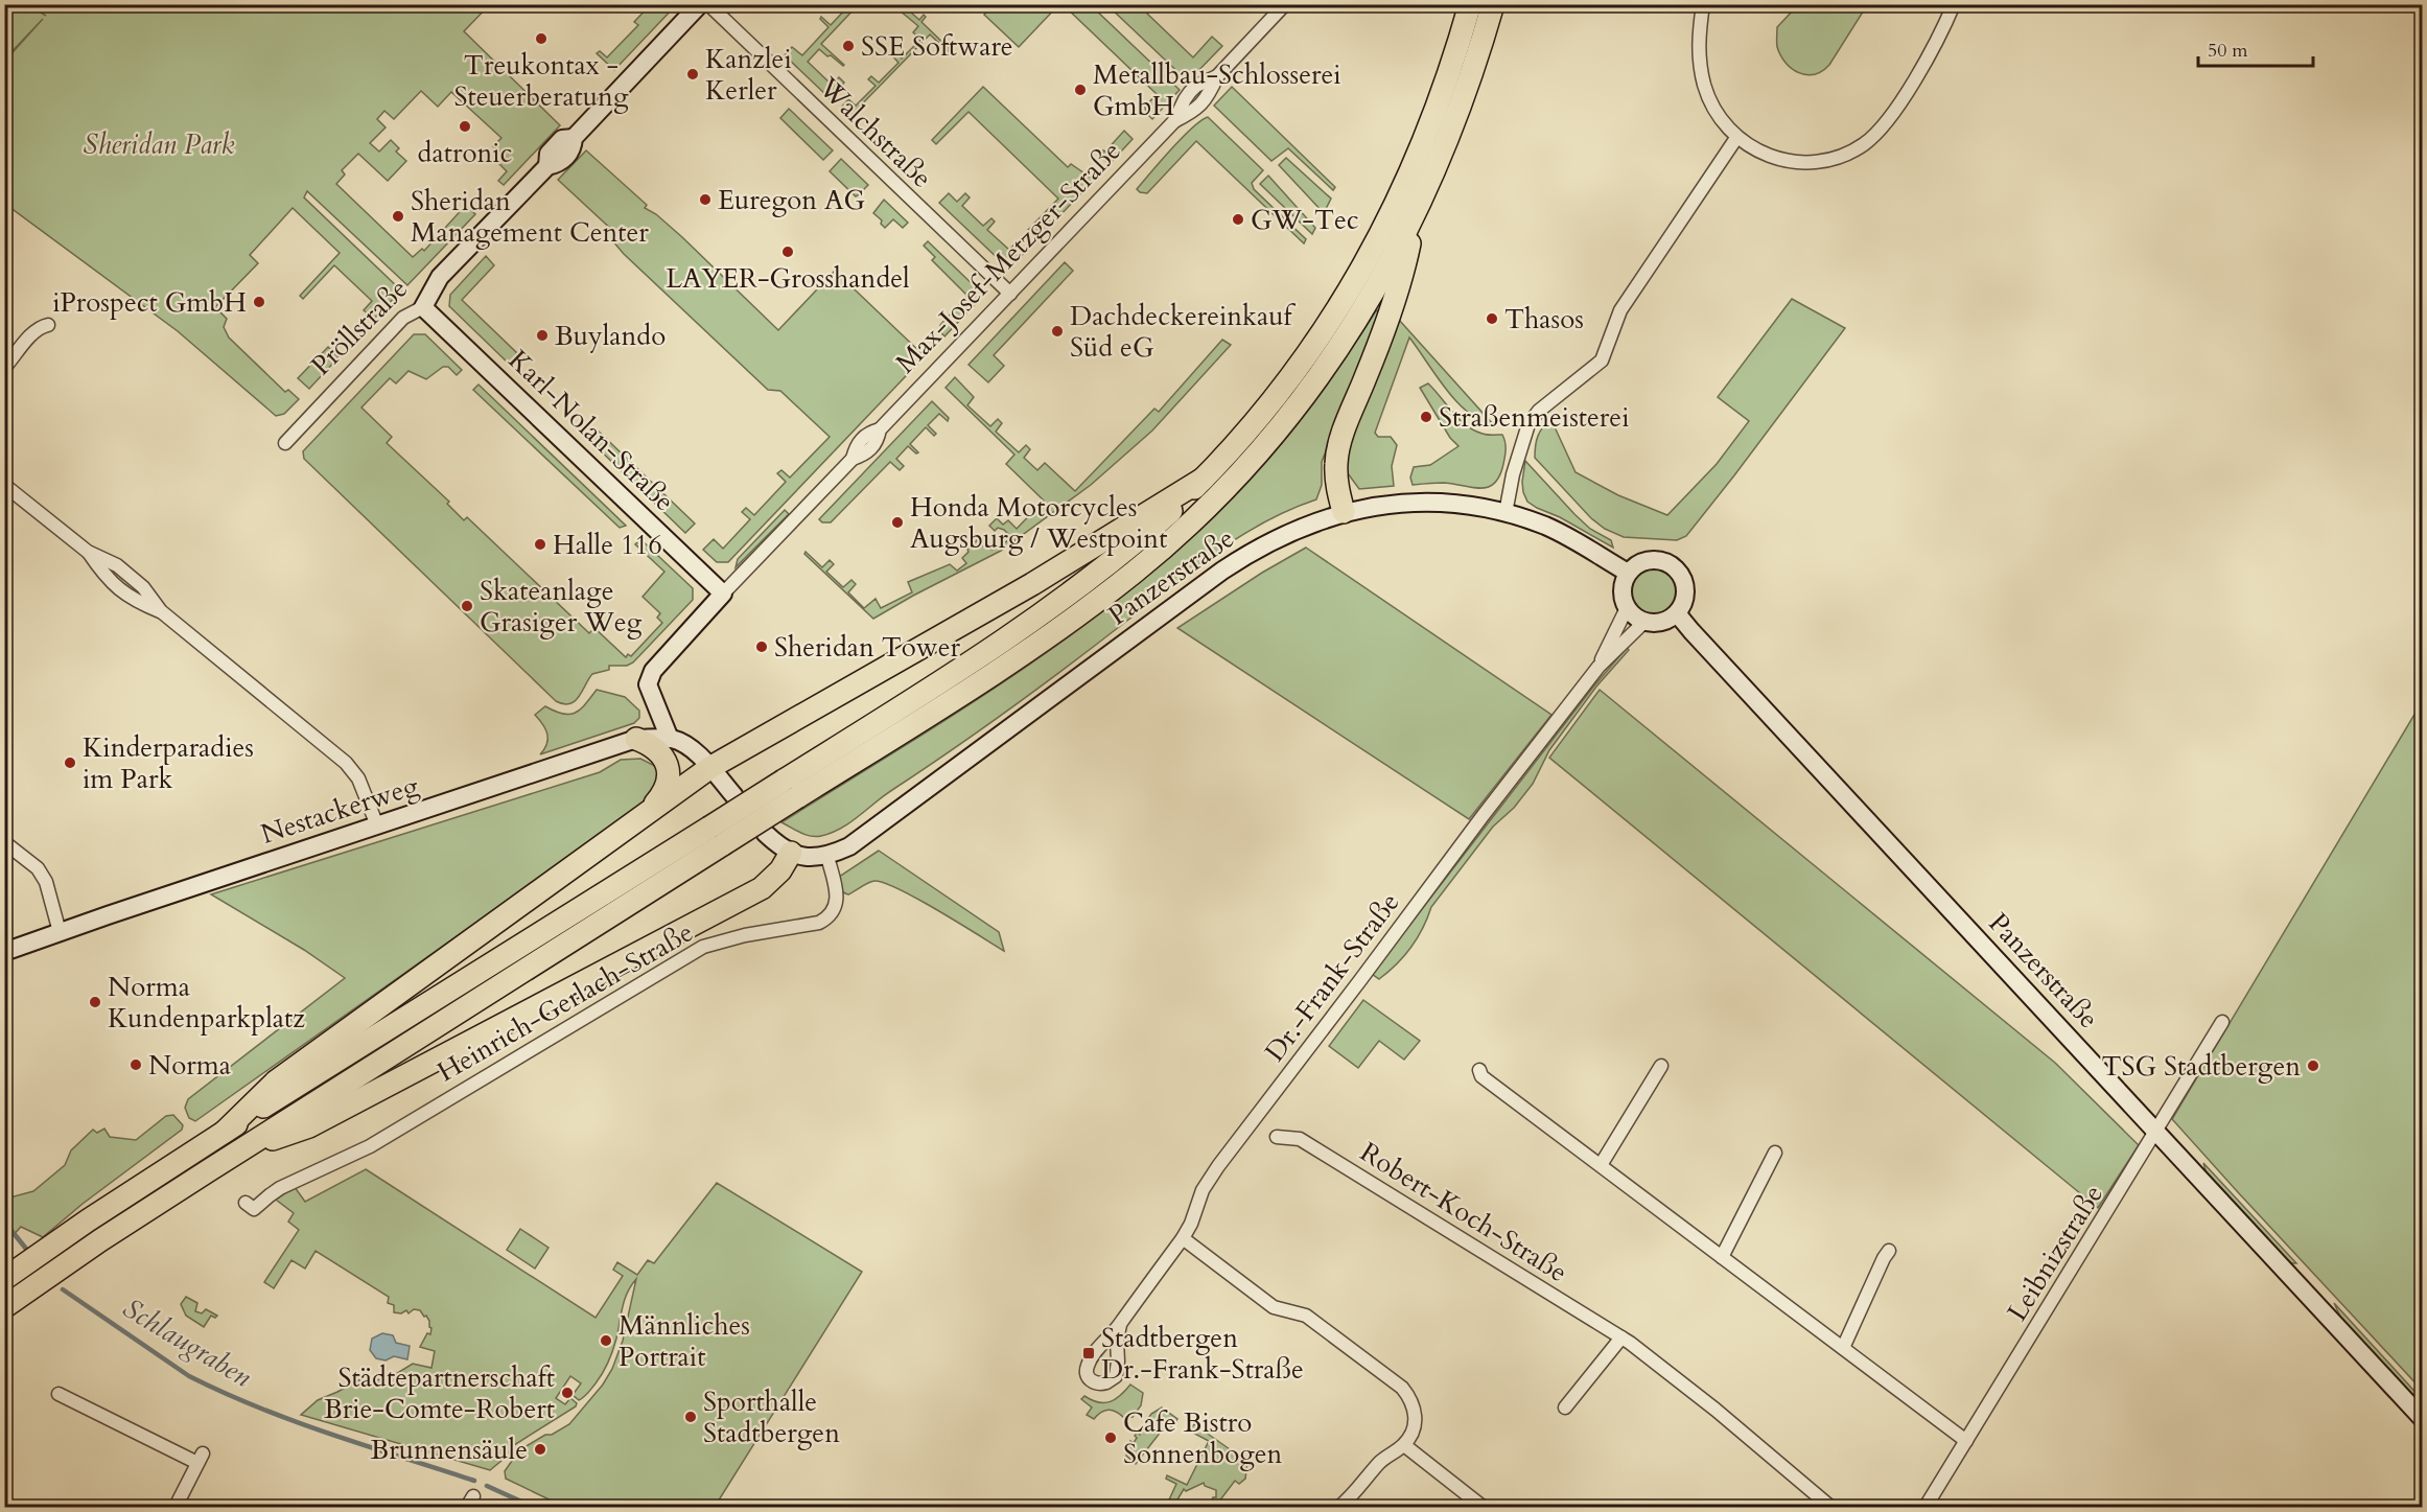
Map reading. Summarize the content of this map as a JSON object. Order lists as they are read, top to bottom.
{
  "streets": {
    "street": [
      "Walchstraße",
      "Max-Josef-Metzger-Straße",
      "Pröllstraße",
      "Karl-Nolan-Straße",
      "Panzerstraße",
      "Nestackerweg",
      "Dr.-Frank-Straße",
      "Heinrich-Gerlach-Straße",
      "Robert-Koch-Straße",
      "Leibnizstraße"
    ]
  },
  "crossings": [
    ["Walchstraße", "Max-Josef-Metzger-Straße"],
    ["Max-Josef-Metzger-Straße", "Karl-Nolan-Straße"],
    ["Max-Josef-Metzger-Straße", "Nestackerweg"],
    ["Pröllstraße", "Karl-Nolan-Straße"],
    ["Panzerstraße", "Dr.-Frank-Straße"],
    ["Panzerstraße", "Heinrich-Gerlach-Straße"],
    ["Panzerstraße", "Leibnizstraße"]
  ],
  "water": ["Schlaugraben"],
  "parks": ["Sheridan Park"],
  "places": {
    "other": [
      "Treukontax - Steuerberatung",
      "SSE Software",
      "Kanzlei Kerler",
      "Metallbau-Schlosserei GmbH",
      "datronic",
      "Euregon AG",
      "Sheridan Management Center",
      "GW-Tec",
      "LAYER-Grosshandel",
      "iProspect GmbH",
      "Thasos",
      "Dachdeckereinkauf Süd eG",
      "Buylando",
      "Straßenmeisterei",
      "Honda Motorcycles Augsburg / Westpoint",
      "Halle 116",
      "Skateanlage Grasiger Weg",
      "Sheridan Tower",
      "Kinderparadies im Park",
      "Norma Kundenparkplatz",
      "Norma",
      "TSG Stadtbergen",
      "Männliches Portrait",
      "Städtepartnerschaft Brie-Comte-Robert",
      "Sporthalle Stadtbergen",
      "Cafe Bistro Sonnenbogen",
      "Brunnensäule"
    ],
    "transit": ["Stadtbergen Dr.-Frank-Straße"]
  },
  "scale_bar": "50 m"
}
